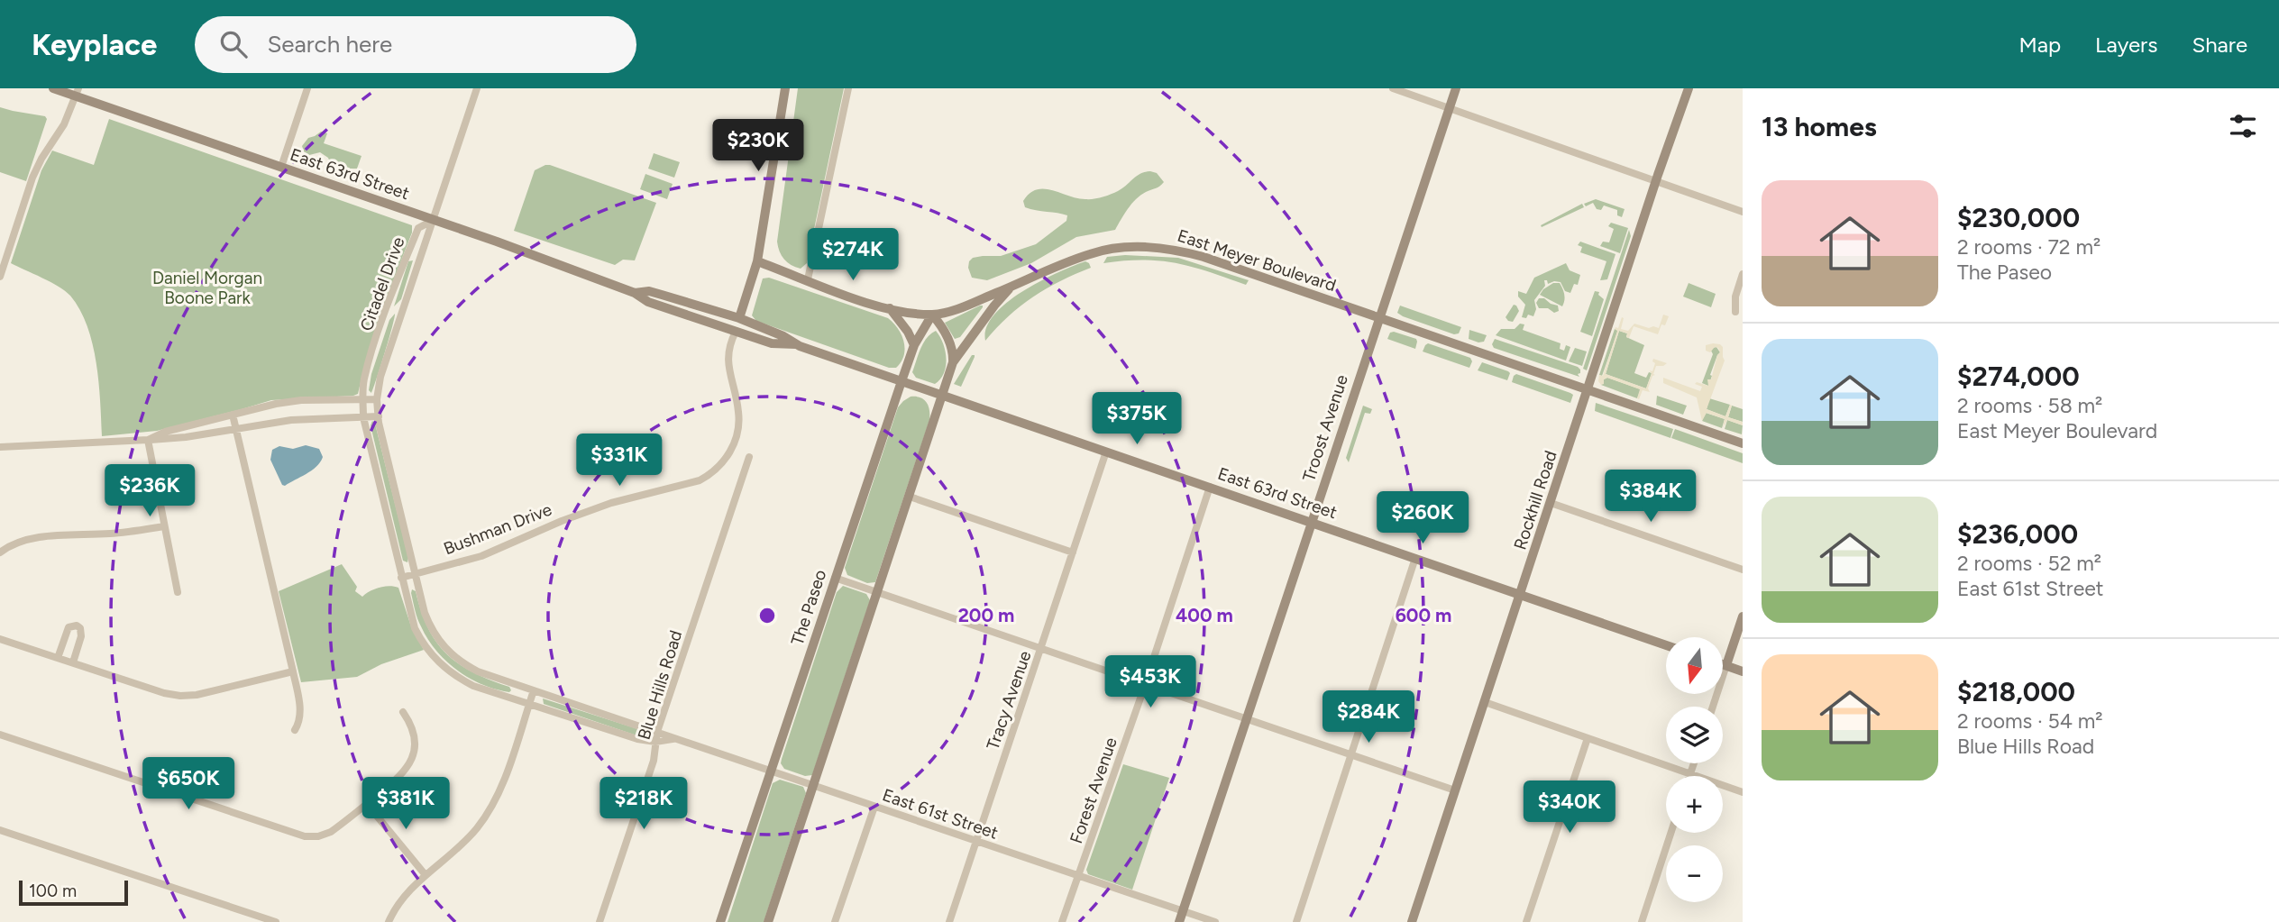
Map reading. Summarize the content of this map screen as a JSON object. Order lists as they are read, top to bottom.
{
  "streets": {
    "main road": [
      "East 63rd Street",
      "East Meyer Boulevard",
      "Troost Avenue",
      "Rockhill Road",
      "The Paseo"
    ],
    "street": [
      "Citadel Drive",
      "Bushman Drive",
      "Blue Hills Road",
      "Tracy Avenue",
      "Forest Avenue",
      "East 61st Street"
    ]
  },
  "crossings": [
    ["East 63rd Street", "Citadel Drive"],
    ["East 63rd Street", "Troost Avenue"],
    ["East 63rd Street", "Rockhill Road"],
    ["East 63rd Street", "Bushman Drive"],
    ["East 63rd Street", "The Paseo"],
    ["East 63rd Street", "Tracy Avenue"],
    ["East 63rd Street", "Forest Avenue"],
    ["East Meyer Boulevard", "Troost Avenue"],
    ["East Meyer Boulevard", "Rockhill Road"],
    ["East Meyer Boulevard", "The Paseo"],
    ["Citadel Drive", "Bushman Drive"],
    ["Citadel Drive", "Blue Hills Road"],
    ["Citadel Drive", "East 61st Street"],
    ["Troost Avenue", "East 61st Street"],
    ["The Paseo", "East 61st Street"],
    ["Blue Hills Road", "East 61st Street"],
    ["Tracy Avenue", "East 61st Street"],
    ["Forest Avenue", "East 61st Street"]
  ],
  "parks": ["Daniel Morgan Boone Park"],
  "scale_bar": "100 m",
  "north": "bottom",
  "page": {
    "header": "Keyplace",
    "search": "Search here",
    "nav": ["Map", "Layers", "Share"],
    "heading": "13 homes",
    "price": [
      "$230K",
      "$274K",
      "$375K",
      "$331K",
      "$236K",
      "$384K",
      "$260K",
      "$453K",
      "$284K",
      "$650K",
      "$381K",
      "$218K",
      "$340K"
    ],
    "list": [
      {
        "name": "$230,000",
        "note": "2 rooms · 72 m² · The Paseo"
      },
      {
        "name": "$274,000",
        "note": "2 rooms · 58 m² · East Meyer Boulevard"
      },
      {
        "name": "$236,000",
        "note": "2 rooms · 52 m² · East 61st Street"
      },
      {
        "name": "$218,000",
        "note": "2 rooms · 54 m² · Blue Hills Road"
      }
    ],
    "map_buttons": ["+", "−"],
    "scale": "100 m"
  },
  "rings": ["200 m", "400 m", "600 m"]
}
